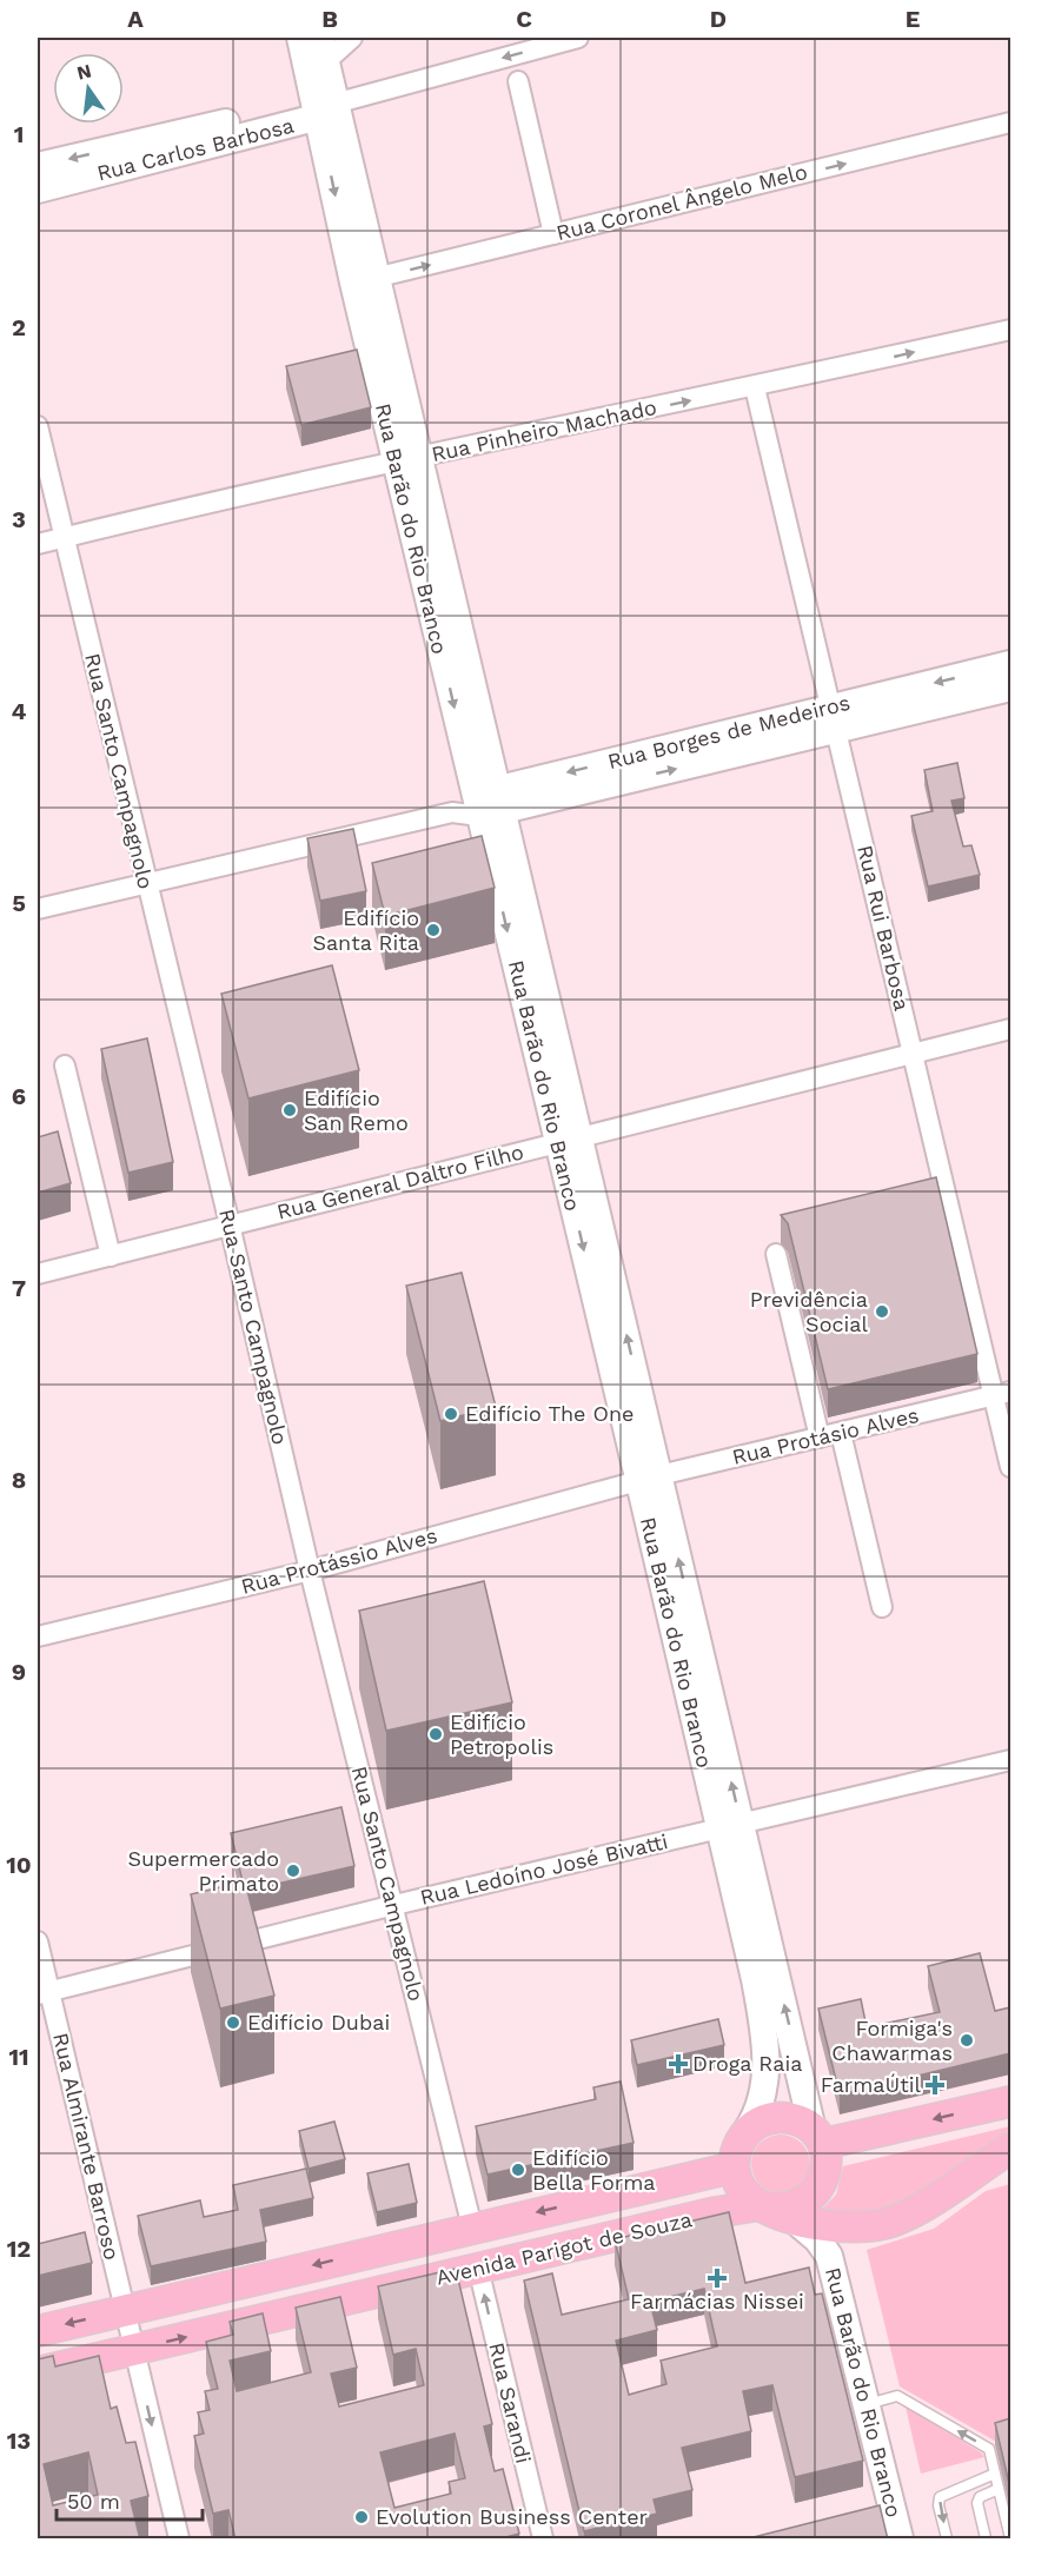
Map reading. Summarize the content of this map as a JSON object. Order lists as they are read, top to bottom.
{
  "streets": {
    "main road": [
      "Rua Carlos Barbosa",
      "Rua Barão do Rio Branco",
      "Rua Borges de Medeiros",
      "Avenida Parigot de Souza"
    ],
    "street": [
      "Rua Coronel Ângelo Melo",
      "Rua Pinheiro Machado",
      "Rua Santo Campagnolo",
      "Rua Rui Barbosa",
      "Rua General Daltro Filho",
      "Rua Protásio Alves",
      "Rua Protássio Alves",
      "Rua Ledoíno José Bivatti",
      "Rua Almirante Barroso",
      "Rua Sarandi"
    ]
  },
  "crossings": [
    ["Rua Carlos Barbosa", "Rua Barão do Rio Branco"],
    ["Rua Coronel Ângelo Melo", "Rua Barão do Rio Branco"],
    ["Rua Pinheiro Machado", "Rua Barão do Rio Branco"],
    ["Rua Pinheiro Machado", "Rua Santo Campagnolo"],
    ["Rua Pinheiro Machado", "Rua Rui Barbosa"],
    ["Rua Barão do Rio Branco", "Rua General Daltro Filho"],
    ["Rua Barão do Rio Branco", "Rua Protásio Alves"],
    ["Rua Barão do Rio Branco", "Rua Protássio Alves"],
    ["Rua Barão do Rio Branco", "Rua Ledoíno José Bivatti"],
    ["Rua Barão do Rio Branco", "Avenida Parigot de Souza"],
    ["Rua Borges de Medeiros", "Rua Rui Barbosa"],
    ["Rua Santo Campagnolo", "Rua General Daltro Filho"],
    ["Rua Santo Campagnolo", "Rua Protássio Alves"],
    ["Rua Santo Campagnolo", "Rua Ledoíno José Bivatti"],
    ["Rua Santo Campagnolo", "Avenida Parigot de Souza"],
    ["Rua Rui Barbosa", "Rua General Daltro Filho"],
    ["Rua Rui Barbosa", "Rua Protásio Alves"],
    ["Rua Protásio Alves", "Rua Protássio Alves"],
    ["Rua Ledoíno José Bivatti", "Rua Almirante Barroso"],
    ["Rua Almirante Barroso", "Avenida Parigot de Souza"],
    ["Avenida Parigot de Souza", "Rua Sarandi"]
  ],
  "one_way": [
    "Rua Carlos Barbosa",
    "Rua Coronel Ângelo Melo",
    "Rua Pinheiro Machado",
    "Rua Sarandi"
  ],
  "places": {
    "other": [
      "Edifício Santa Rita",
      "Edifício San Remo",
      "Previdência Social",
      "Edifício The One",
      "Edifício Petropolis",
      "Supermercado Primato",
      "Edifício Dubai",
      "Formiga's Chawarmas",
      "Edifício Bella Forma",
      "Evolution Business Center"
    ],
    "health": ["Droga Raia", "FarmaÚtil", "Farmácias Nissei"]
  },
  "scale_bar": "50 m",
  "north": "top",
  "grid": {
    "columns": [
      "A",
      "B",
      "C",
      "D",
      "E"
    ],
    "rows": [
      "1",
      "2",
      "3",
      "4",
      "5",
      "6",
      "7",
      "8",
      "9",
      "10",
      "11",
      "12",
      "13"
    ]
  }
}
